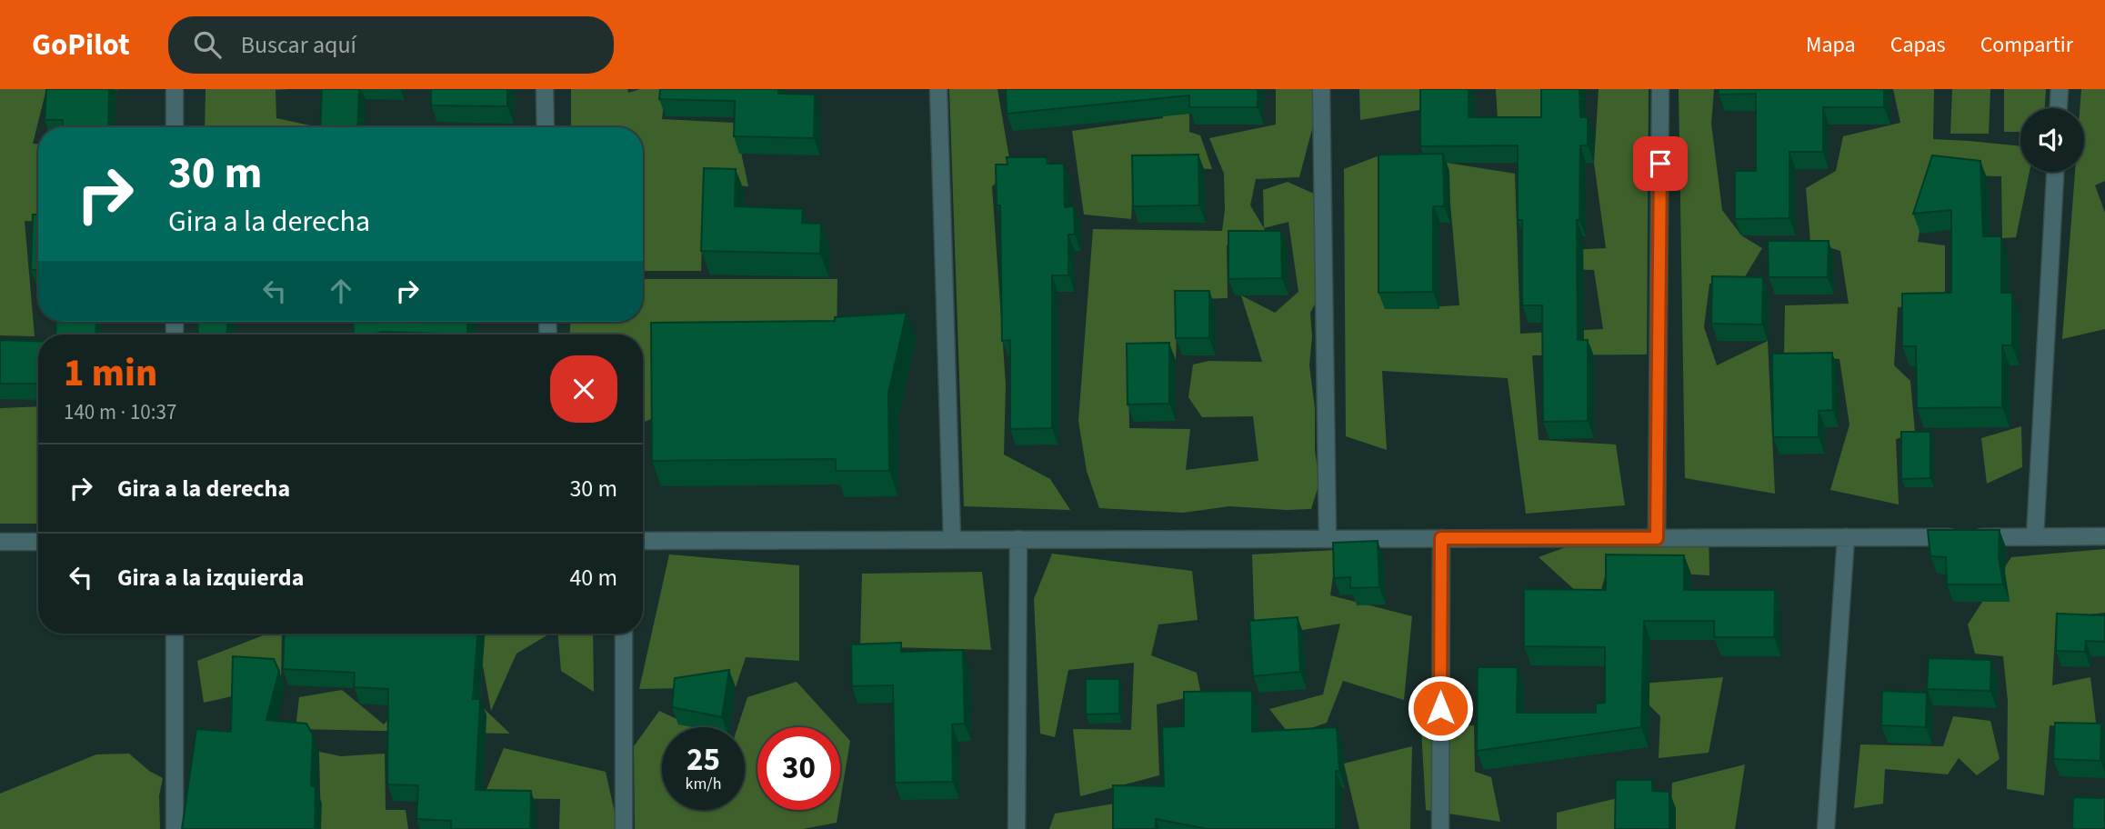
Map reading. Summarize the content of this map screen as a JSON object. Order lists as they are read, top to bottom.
{
  "page": {
    "header": "GoPilot",
    "search": "Buscar aquí",
    "nav": ["Mapa", "Capas", "Compartir"],
    "turn": ["30 m", "Gira a la derecha"],
    "heading": ["1 min", "140 m · 10:37"],
    "list": [
      {
        "name": "Gira a la derecha",
        "value": "30 m"
      },
      {
        "name": "Gira a la izquierda",
        "value": "40 m"
      }
    ],
    "speed": "25 km/h",
    "limit": "30"
  }
}
